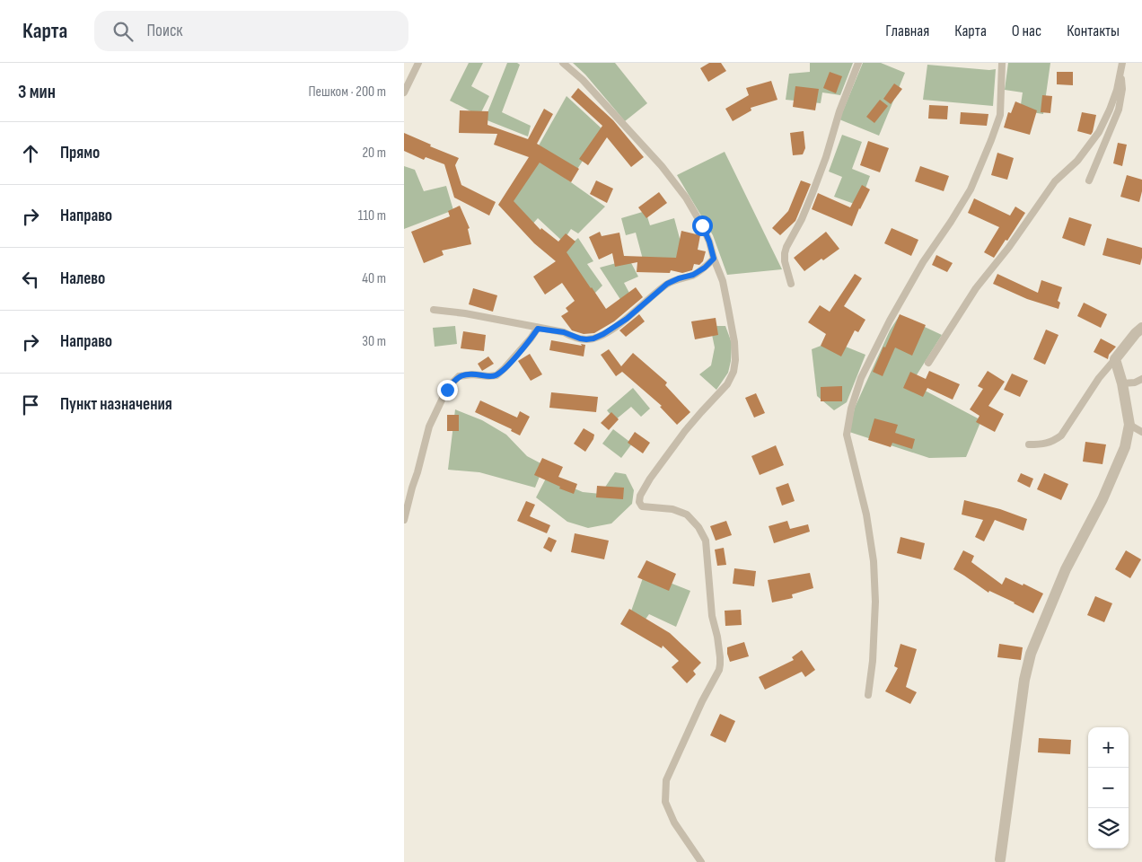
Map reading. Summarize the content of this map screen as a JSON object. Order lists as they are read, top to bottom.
{
  "page": {
    "header": "Карта",
    "search": "Поиск",
    "nav": [
      "Главная",
      "Карта",
      "О нас",
      "Контакты"
    ],
    "heading": ["3 мин", "Пешком · 200 m"],
    "list": [
      ["Прямо", "20 m"],
      ["Направо", "110 m"],
      ["Налево", "40 m"],
      ["Направо", "30 m"],
      "Пункт назначения"
    ],
    "map_buttons": ["+", "−"]
  }
}
